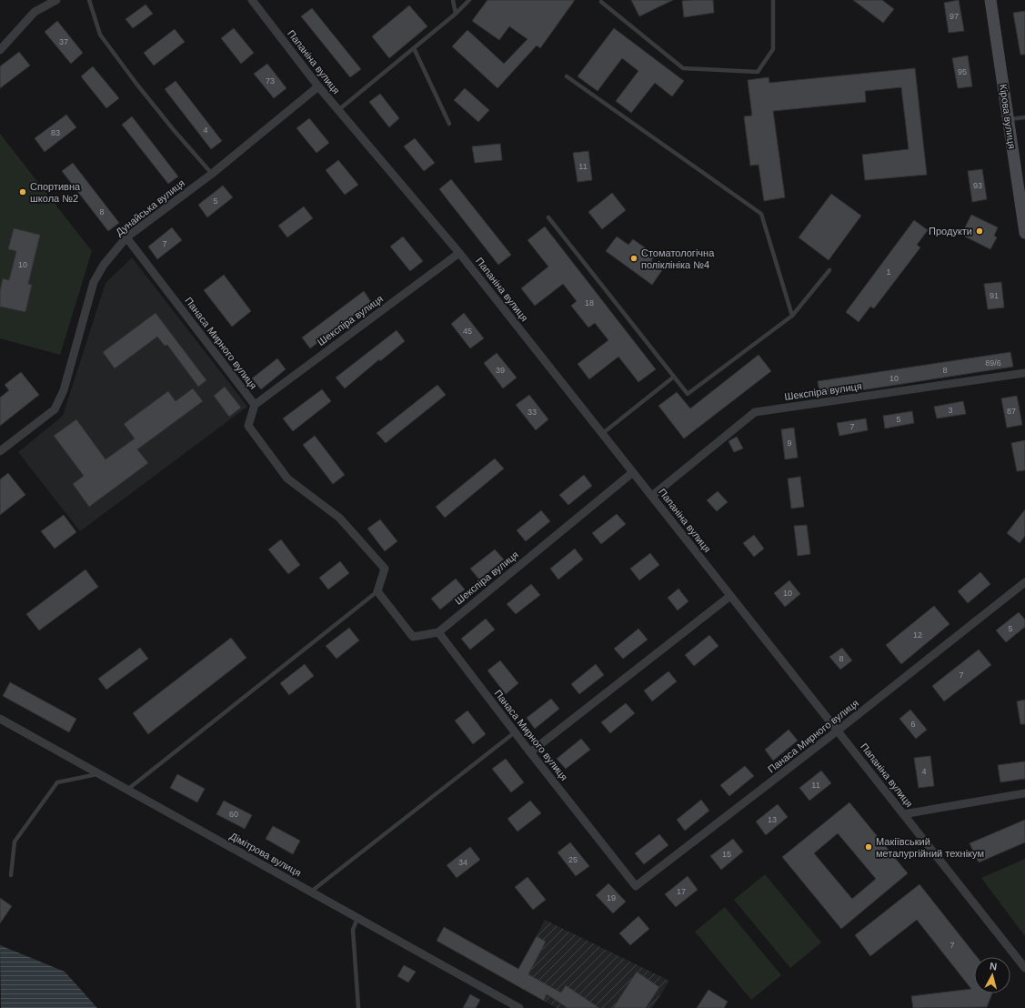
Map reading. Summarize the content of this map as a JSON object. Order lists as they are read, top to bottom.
{
  "streets": {
    "street": [
      "Папаніна вулиця",
      "Кірова вулиця",
      "Дунайська вулиця",
      "Шекспіра вулиця",
      "Панаса Мирного вулиця",
      "Дімітрова вулиця"
    ]
  },
  "crossings": [
    ["Папаніна вулиця", "Дунайська вулиця"],
    ["Папаніна вулиця", "Шекспіра вулиця"],
    ["Папаніна вулиця", "Панаса Мирного вулиця"],
    ["Дунайська вулиця", "Панаса Мирного вулиця"],
    ["Шекспіра вулиця", "Панаса Мирного вулиця"]
  ],
  "places": [
    "Спортивна школа №2",
    "Продукти",
    "Стоматологічна поліклініка №4",
    "Макіївський металургійний технікум"
  ],
  "house_numbers": [
    "97",
    "37",
    "95",
    "73",
    "4",
    "83",
    "11",
    "93",
    "5",
    "8",
    "7",
    "10",
    "1",
    "91",
    "18",
    "45",
    "89/6",
    "39",
    "8",
    "10",
    "3",
    "87",
    "33",
    "5",
    "7",
    "9",
    "10",
    "5",
    "12",
    "8",
    "7",
    "6",
    "4",
    "11",
    "60",
    "13",
    "15",
    "25",
    "34",
    "17",
    "19",
    "7"
  ],
  "north": "top"
}
